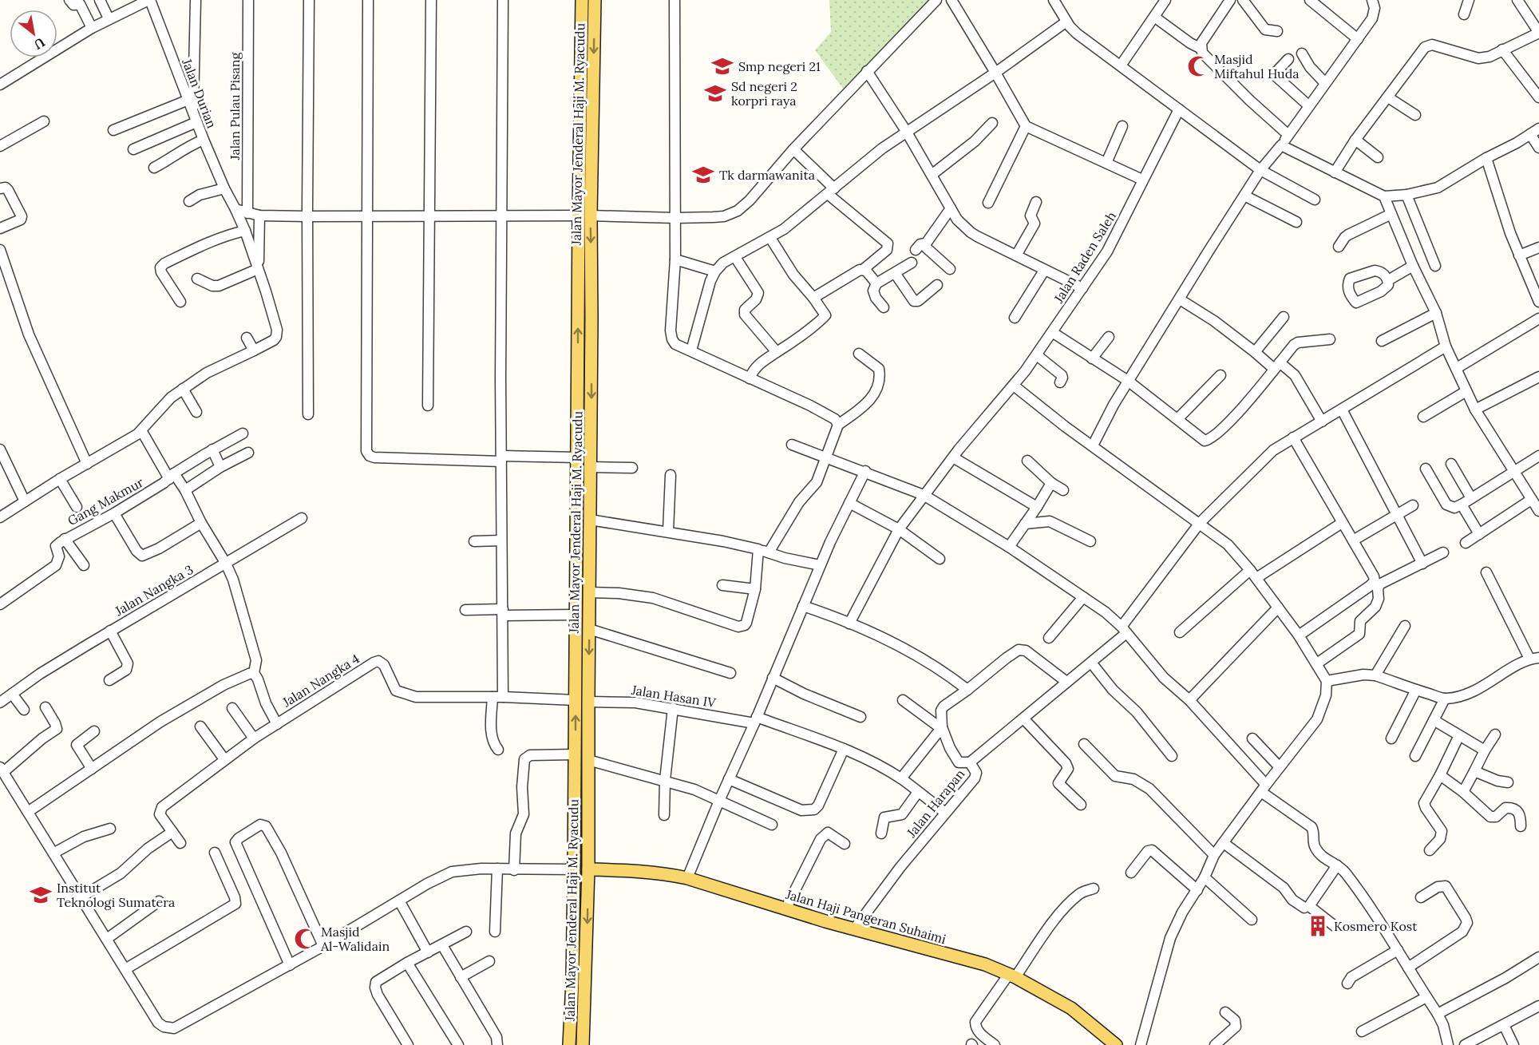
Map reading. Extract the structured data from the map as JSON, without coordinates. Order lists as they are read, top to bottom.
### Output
{
  "streets": {
    "main road": ["Jalan Mayor Jenderal Haji M. Ryacudu", "Jalan Haji Pangeran Suhaimi"],
    "street": [
      "Jalan Durian",
      "Jalan Pulau Pisang",
      "Jalan Raden Saleh",
      "Gang Makmur",
      "Jalan Nangka 3",
      "Jalan Nangka 4",
      "Jalan Hasan IV",
      "Jalan Harapan"
    ]
  },
  "crossings": [
    ["Jalan Mayor Jenderal Haji M. Ryacudu", "Jalan Nangka 4"],
    ["Jalan Mayor Jenderal Haji M. Ryacudu", "Jalan Hasan IV"],
    ["Jalan Mayor Jenderal Haji M. Ryacudu", "Jalan Haji Pangeran Suhaimi"],
    ["Jalan Hasan IV", "Jalan Harapan"],
    ["Jalan Harapan", "Jalan Haji Pangeran Suhaimi"]
  ],
  "places": {
    "school or university": [
      "Smp negeri 21",
      "Sd negeri 2 korpri raya",
      "Tk darmawanita",
      "Institut Teknologi Sumatera"
    ],
    "mosque": ["Masjid Miftahul Huda", "Masjid Al-Walidain"],
    "building": ["Kosmero Kost"]
  },
  "north": "bottom right"
}
